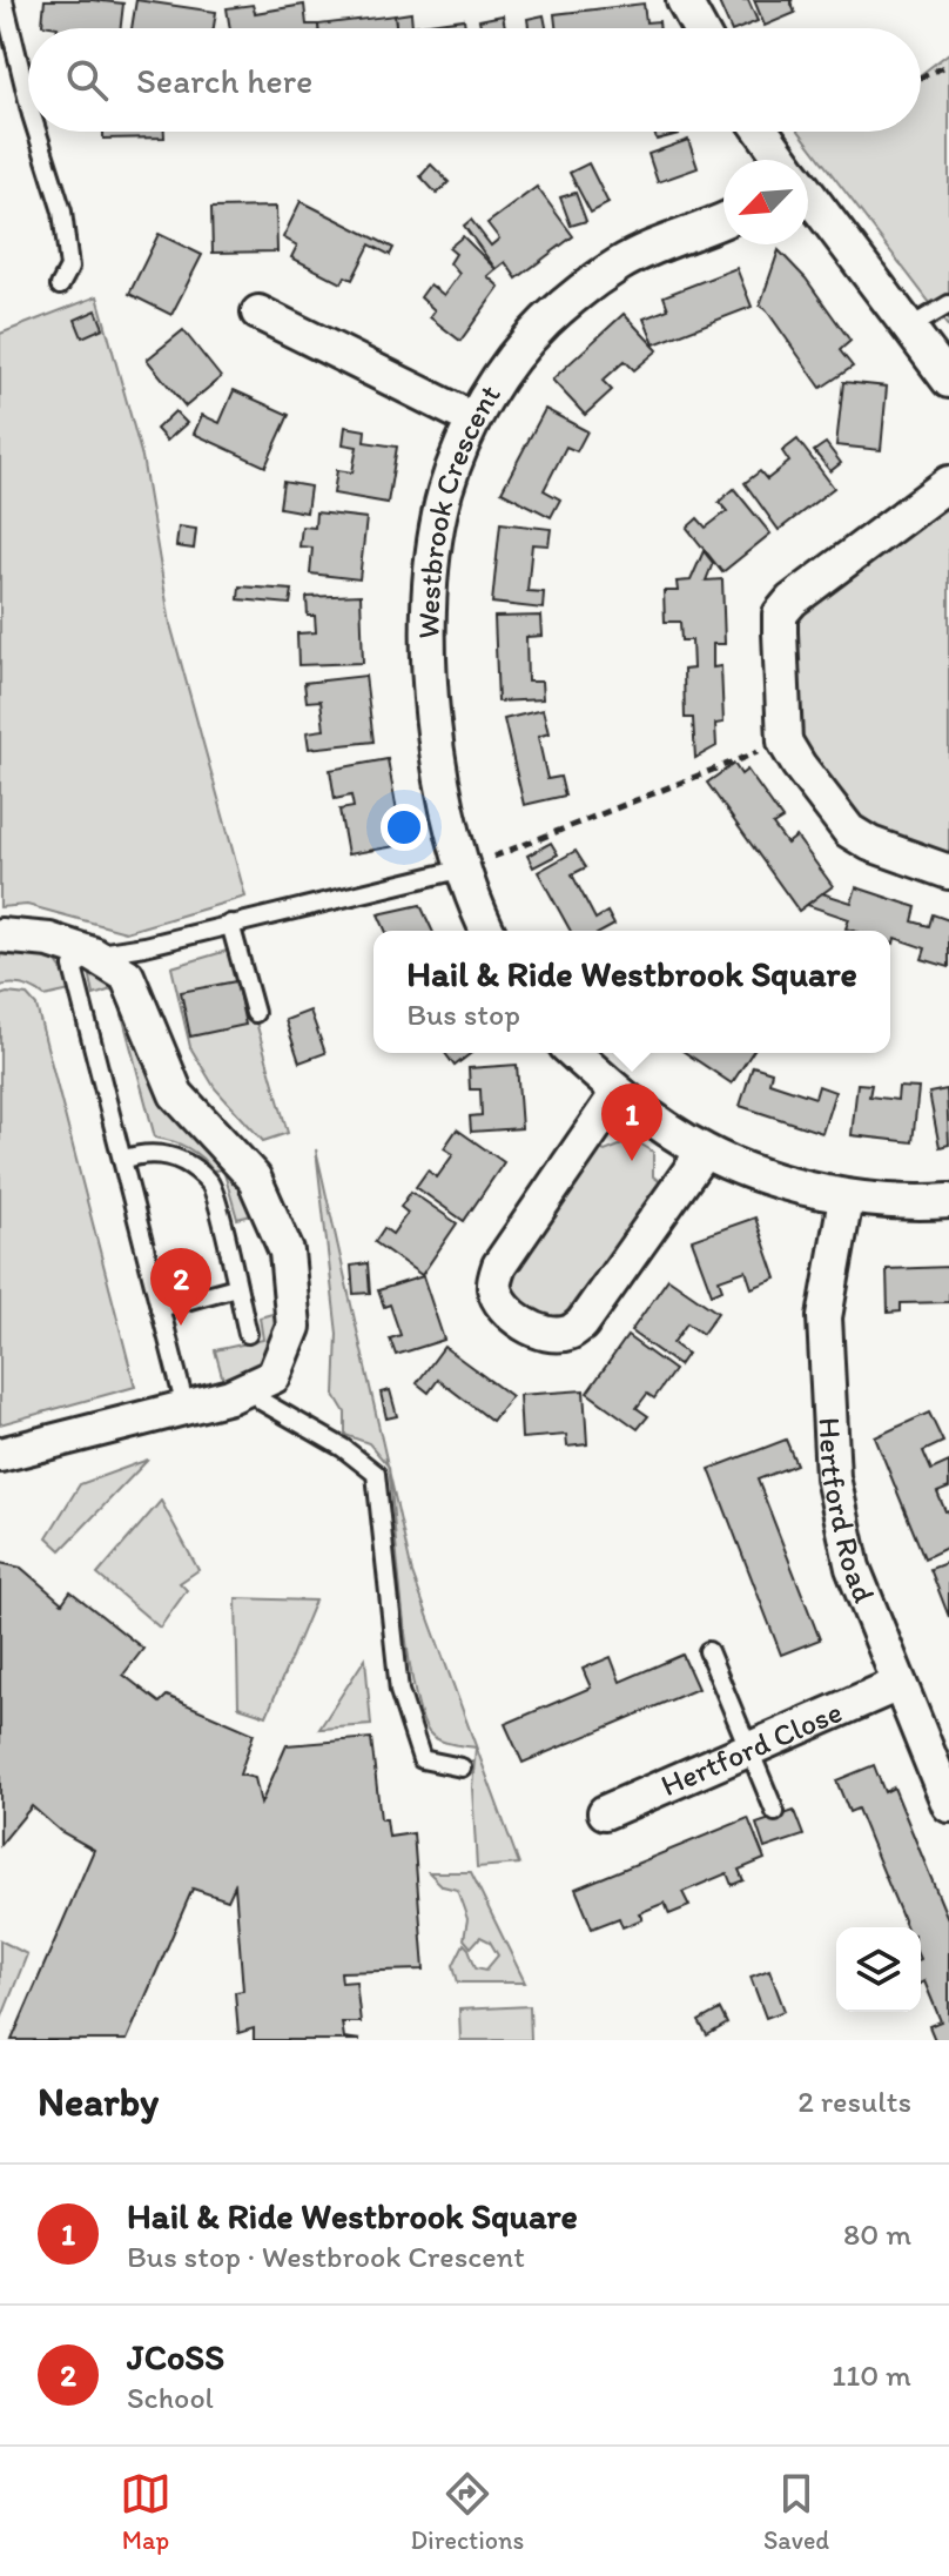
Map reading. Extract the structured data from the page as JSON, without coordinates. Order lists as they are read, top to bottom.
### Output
{
  "streets": {
    "street": ["Westbrook Crescent", "Hertford Road", "Hertford Close"]
  },
  "crossings": [
    ["Hertford Road", "Hertford Close"]
  ],
  "north": "bottom left",
  "page": {
    "search": "Search here",
    "popup": ["Hail & Ride Westbrook Square", "Bus stop"],
    "pins": ["1", "2"],
    "heading": ["Nearby", "2 results"],
    "list": [
      {
        "mark": "1",
        "name": "Hail & Ride Westbrook Square",
        "note": "Bus stop · Westbrook Crescent",
        "value": "80 m"
      },
      {
        "mark": "2",
        "name": "JCoSS",
        "note": "School",
        "value": "110 m"
      }
    ],
    "nav": ["Map", "Directions", "Saved"]
  }
}
